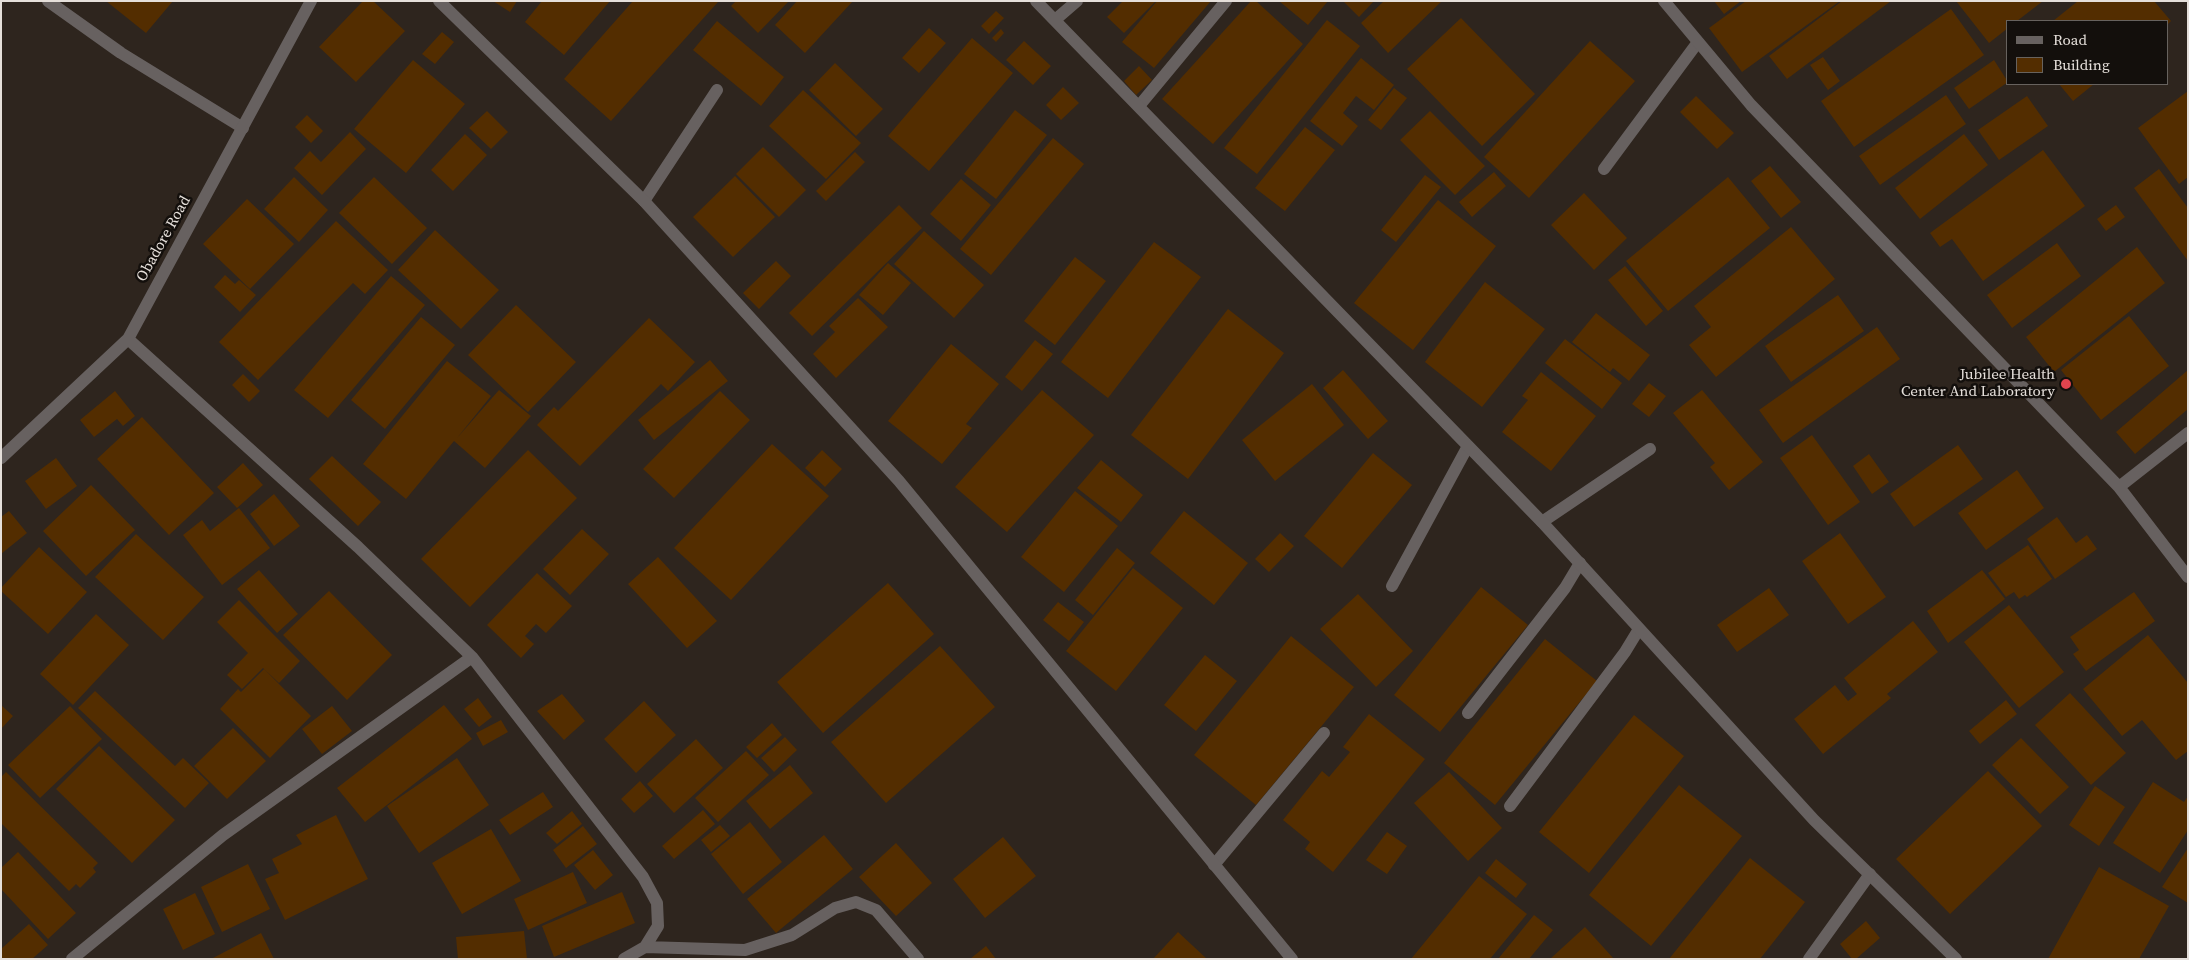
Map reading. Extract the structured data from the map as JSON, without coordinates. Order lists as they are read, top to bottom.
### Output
{
  "streets": {
    "street": ["Obadore Road"]
  },
  "places": ["Jubilee Health Center And Laboratory"],
  "legend": ["Road", "Building"]
}
